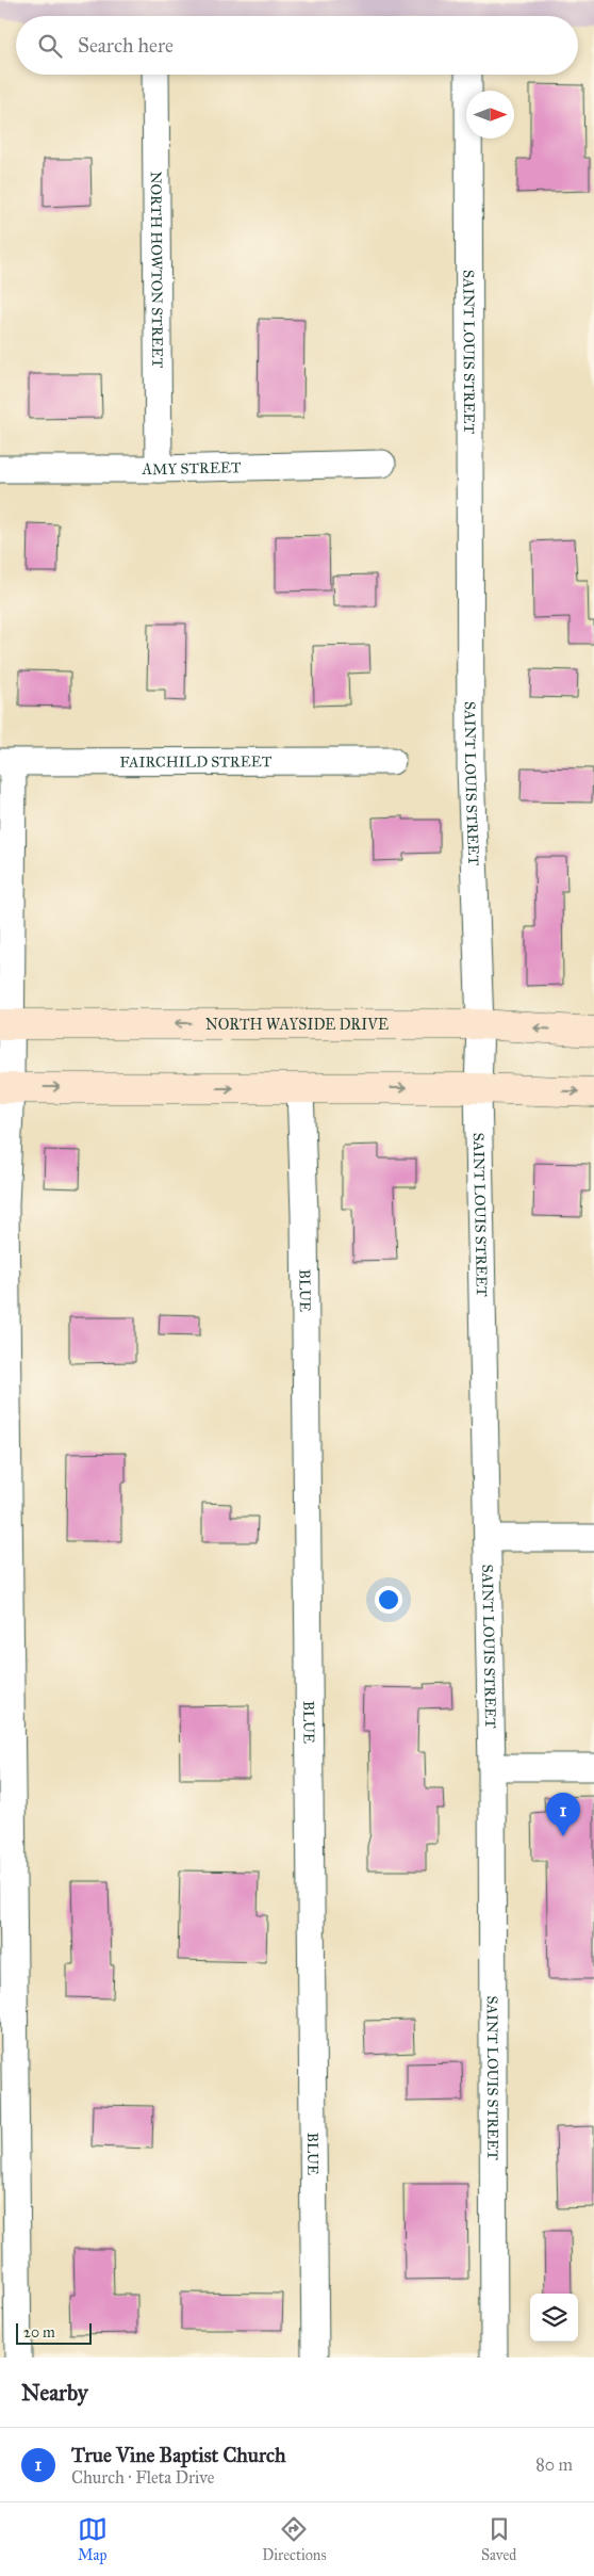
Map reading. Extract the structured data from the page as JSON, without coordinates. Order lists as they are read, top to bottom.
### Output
{
  "streets": {
    "main road": ["NORTH WAYSIDE DRIVE"],
    "street": [
      "NORTH HOWTON STREET",
      "SAINT LOUIS STREET",
      "AMY STREET",
      "FAIRCHILD STREET",
      "BLUE"
    ]
  },
  "crossings": [
    ["NORTH HOWTON STREET", "AMY STREET"],
    ["SAINT LOUIS STREET", "NORTH WAYSIDE DRIVE"]
  ],
  "scale_bar": "20 m",
  "north": "right",
  "page": {
    "search": "Search here",
    "pins": "1",
    "scale": "20 m",
    "heading": "Nearby",
    "list": [
      {
        "mark": "1",
        "name": "True Vine Baptist Church",
        "note": "Church · Fleta Drive",
        "value": "80 m"
      }
    ],
    "nav": ["Map", "Directions", "Saved"]
  }
}
